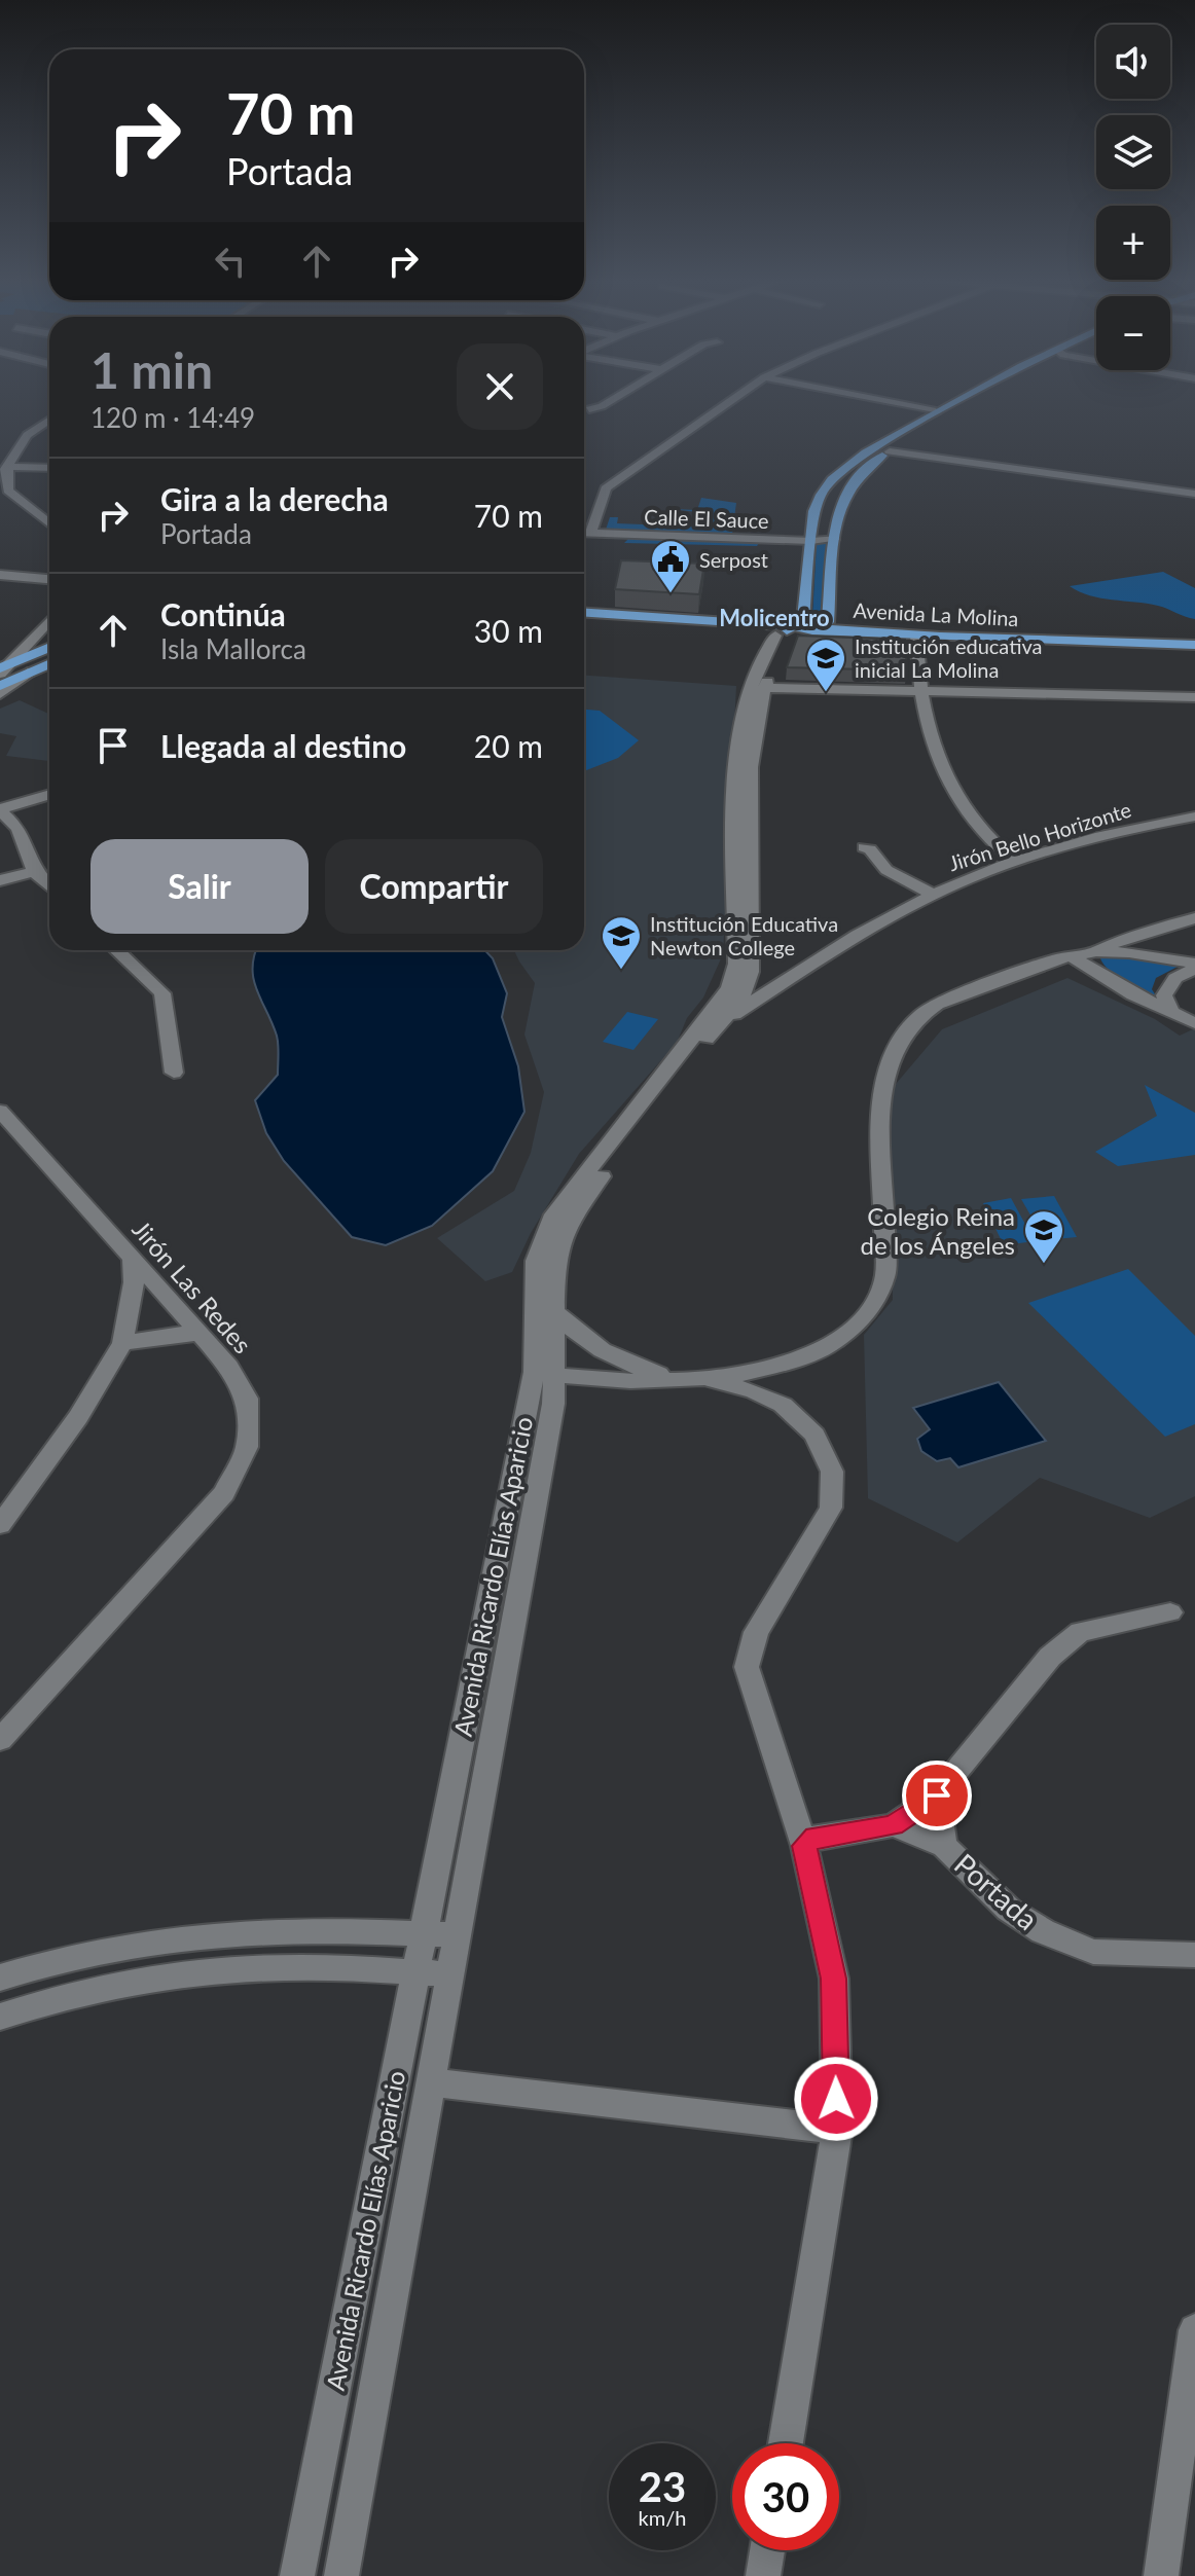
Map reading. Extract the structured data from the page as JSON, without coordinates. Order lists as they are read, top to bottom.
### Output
{
  "streets": {
    "main road": ["Avenida La Molina"],
    "street": [
      "Calle El Sauce",
      "Jirón Bello Horizonte",
      "Jirón Las Redes",
      "Avenida Ricardo Elías Aparicio",
      "Portada"
    ]
  },
  "crossings": [
    ["Avenida La Molina", "Avenida Ricardo Elías Aparicio"],
    ["Jirón Bello Horizonte", "Avenida Ricardo Elías Aparicio"]
  ],
  "districts": ["Molicentro"],
  "places": {
    "public building": ["Serpost"],
    "school or university": ["Institución educativa inicial La Molina", "Institución Educativa Newton College", "Colegio Reina de los Ángeles"]
  },
  "page": {
    "map_buttons": ["+", "−"],
    "turn": ["70 m", "Portada"],
    "heading": ["1 min", "120 m · 14:49"],
    "list": [
      {
        "name": "Gira a la derecha",
        "note": "Portada",
        "value": "70 m"
      },
      {
        "name": "Continúa",
        "note": "Isla Mallorca",
        "value": "30 m"
      },
      {
        "name": "Llegada al destino",
        "value": "20 m"
      }
    ],
    "buttons": ["Salir", "Compartir"],
    "speed": "23 km/h",
    "limit": "30"
  }
}
